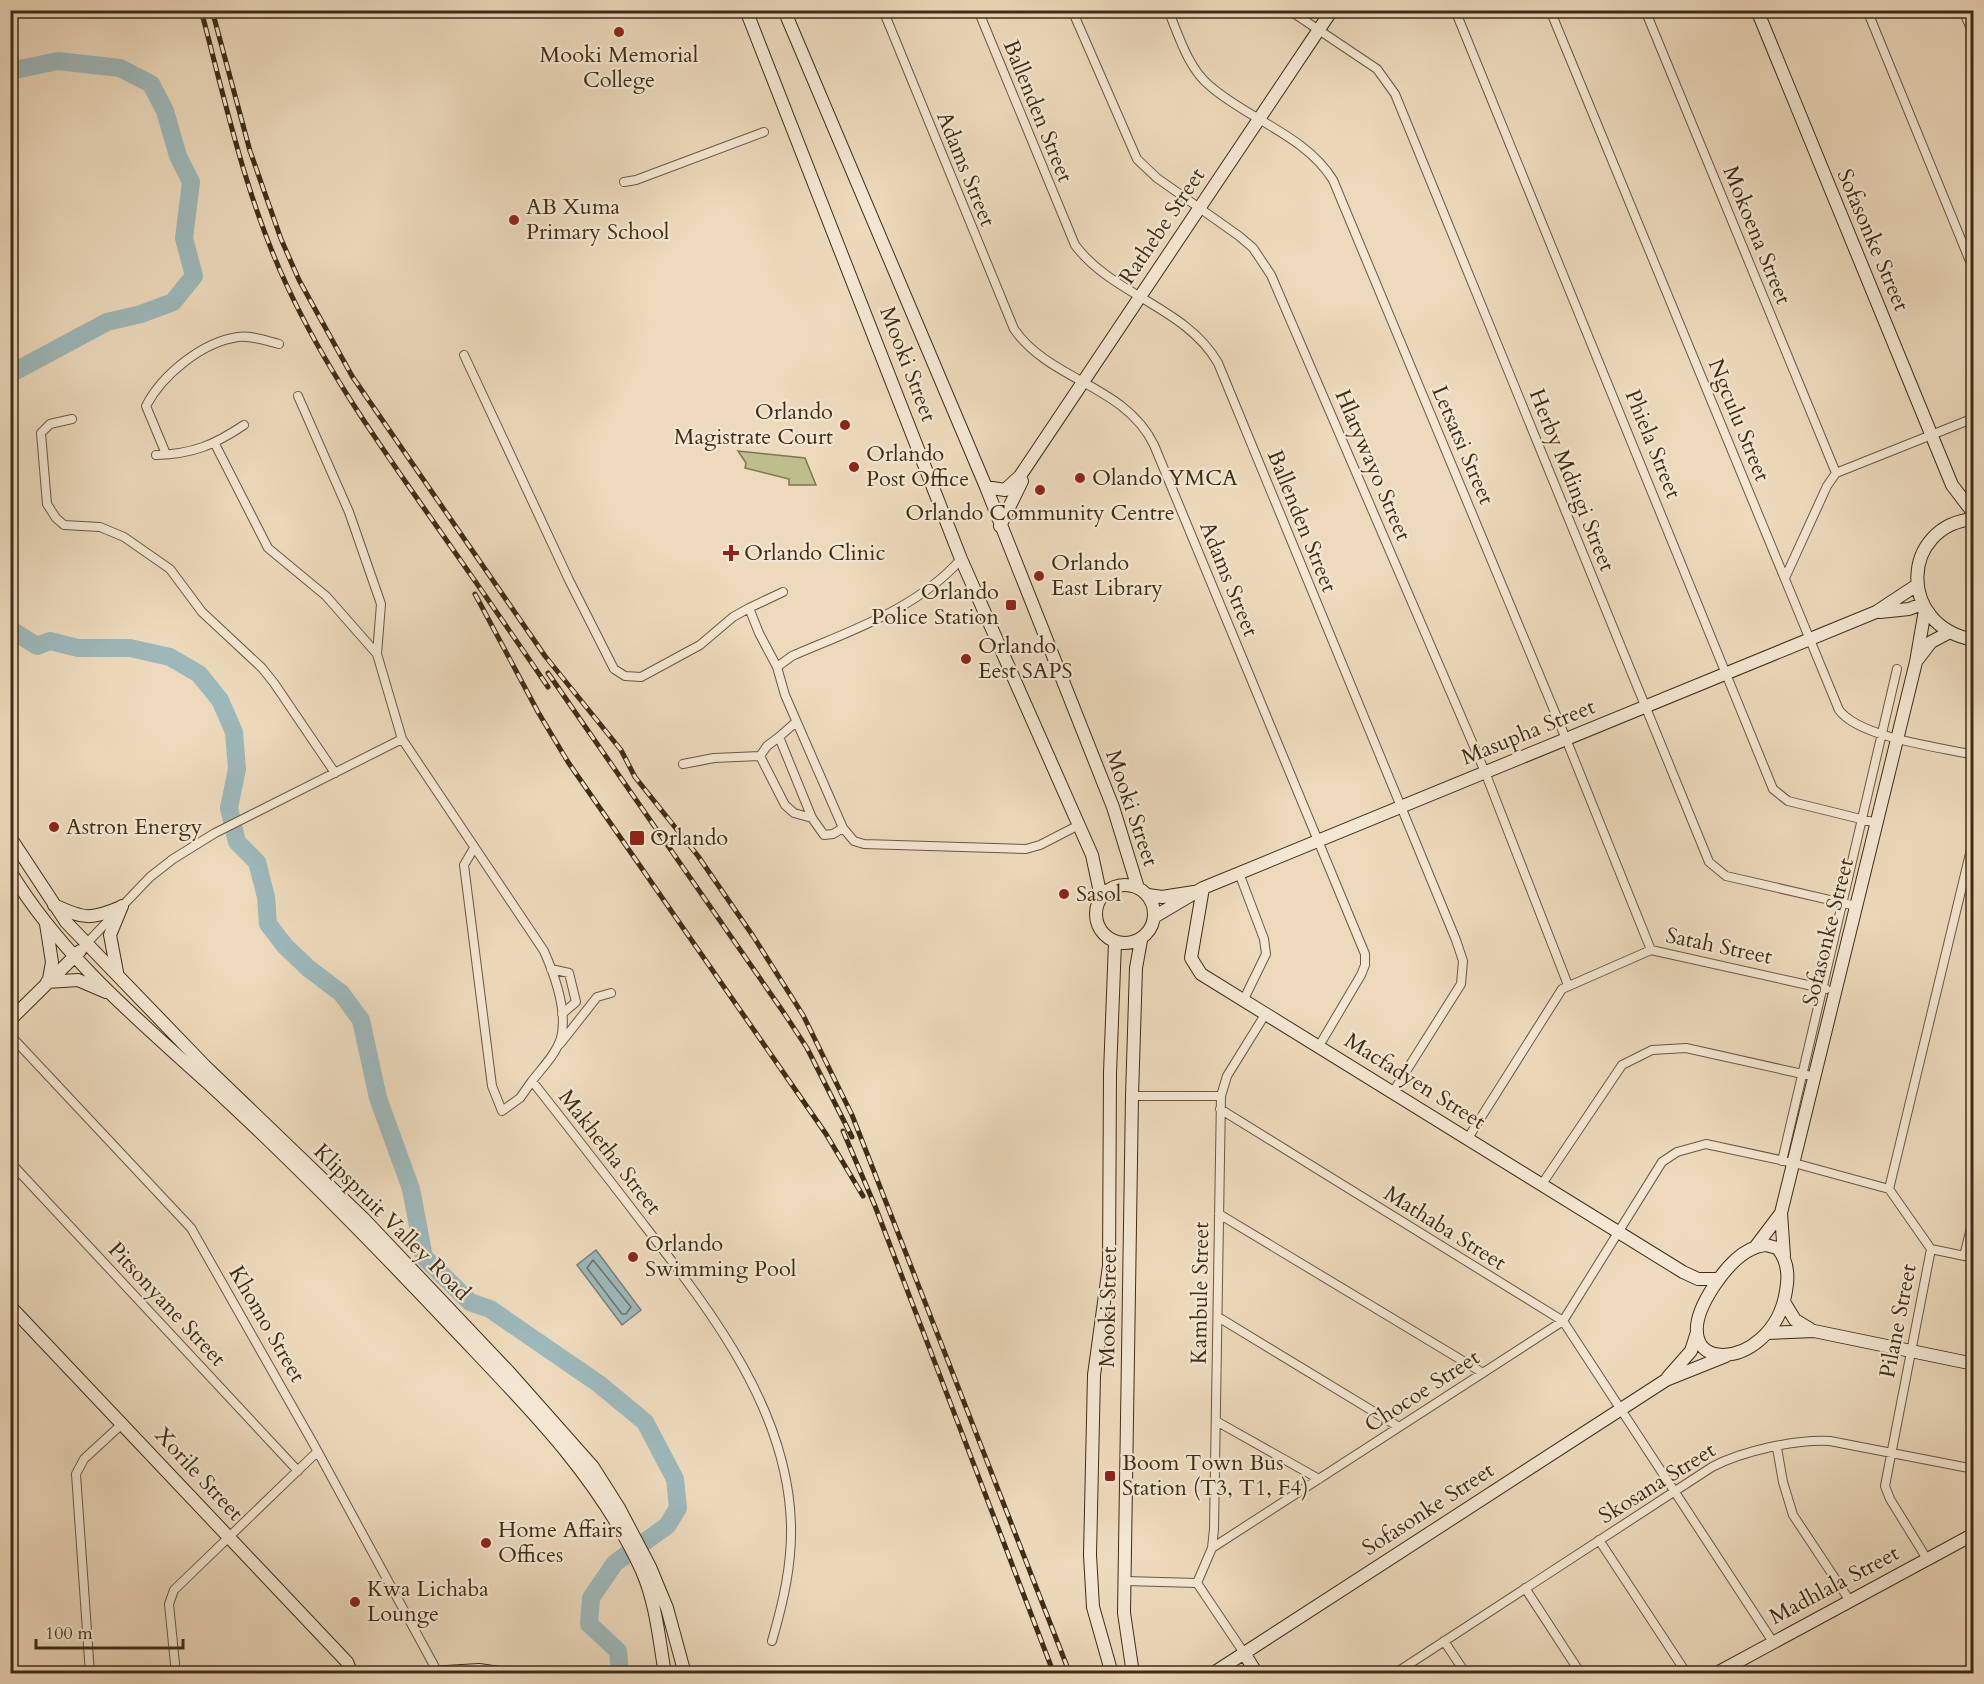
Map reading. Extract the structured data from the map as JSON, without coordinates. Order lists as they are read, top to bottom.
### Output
{
  "streets": {
    "main road": [
      "Rathebe Street",
      "Sofasonke Street",
      "Mooki Street",
      "Masupha Street",
      "Macfadyen Street",
      "Klipspruit Valley Road",
      "Xorile Street",
      "Madhlala Street"
    ],
    "street": [
      "Ballenden Street",
      "Adams Street",
      "Mokoena Street",
      "Ngculu Street",
      "Phiela Street",
      "Letsatsi Street",
      "Hlatywayo Street",
      "Herby Mdingi Street",
      "Satah Street",
      "Makhetha Street",
      "Mathaba Street",
      "Kambule Street",
      "Pitsonyane Street",
      "Pilane Street",
      "Khomo Street",
      "Chocoe Street",
      "Skosana Street"
    ]
  },
  "crossings": [
    ["Ballenden Street", "Rathebe Street"],
    ["Ballenden Street", "Masupha Street"],
    ["Ballenden Street", "Macfadyen Street"],
    ["Adams Street", "Rathebe Street"],
    ["Adams Street", "Masupha Street"],
    ["Adams Street", "Macfadyen Street"],
    ["Rathebe Street", "Mooki Street"],
    ["Rathebe Street", "Letsatsi Street"],
    ["Rathebe Street", "Hlatywayo Street"],
    ["Rathebe Street", "Herby Mdingi Street"],
    ["Sofasonke Street", "Ngculu Street"],
    ["Sofasonke Street", "Phiela Street"],
    ["Sofasonke Street", "Herby Mdingi Street"],
    ["Sofasonke Street", "Masupha Street"],
    ["Sofasonke Street", "Satah Street"],
    ["Sofasonke Street", "Macfadyen Street"],
    ["Sofasonke Street", "Mathaba Street"],
    ["Sofasonke Street", "Chocoe Street"],
    ["Mooki Street", "Masupha Street"],
    ["Ngculu Street", "Masupha Street"],
    ["Phiela Street", "Masupha Street"],
    ["Letsatsi Street", "Masupha Street"],
    ["Letsatsi Street", "Satah Street"],
    ["Hlatywayo Street", "Masupha Street"],
    ["Hlatywayo Street", "Satah Street"],
    ["Herby Mdingi Street", "Masupha Street"],
    ["Masupha Street", "Macfadyen Street"],
    ["Satah Street", "Macfadyen Street"],
    ["Macfadyen Street", "Kambule Street"],
    ["Macfadyen Street", "Chocoe Street"],
    ["Mathaba Street", "Kambule Street"],
    ["Mathaba Street", "Chocoe Street"],
    ["Mathaba Street", "Skosana Street"],
    ["Mathaba Street", "Madhlala Street"],
    ["Kambule Street", "Chocoe Street"],
    ["Pilane Street", "Skosana Street"],
    ["Pilane Street", "Madhlala Street"]
  ],
  "places": {
    "other": [
      "Mooki Memorial College",
      "AB Xuma Primary School",
      "Orlando Magistrate Court",
      "Orlando Post Office",
      "Olando YMCA",
      "Orlando Community Centre",
      "Orlando East Library",
      "Orlando Eest SAPS",
      "Astron Energy",
      "Sasol",
      "Orlando Swimming Pool",
      "Home Affairs Offices",
      "Kwa Lichaba Lounge"
    ],
    "health": ["Orlando Clinic"],
    "transit": ["Orlando Police Station", "Orlando", "Boom Town Bus Station (T3, T1, F4)"]
  },
  "scale_bar": "100 m"
}
